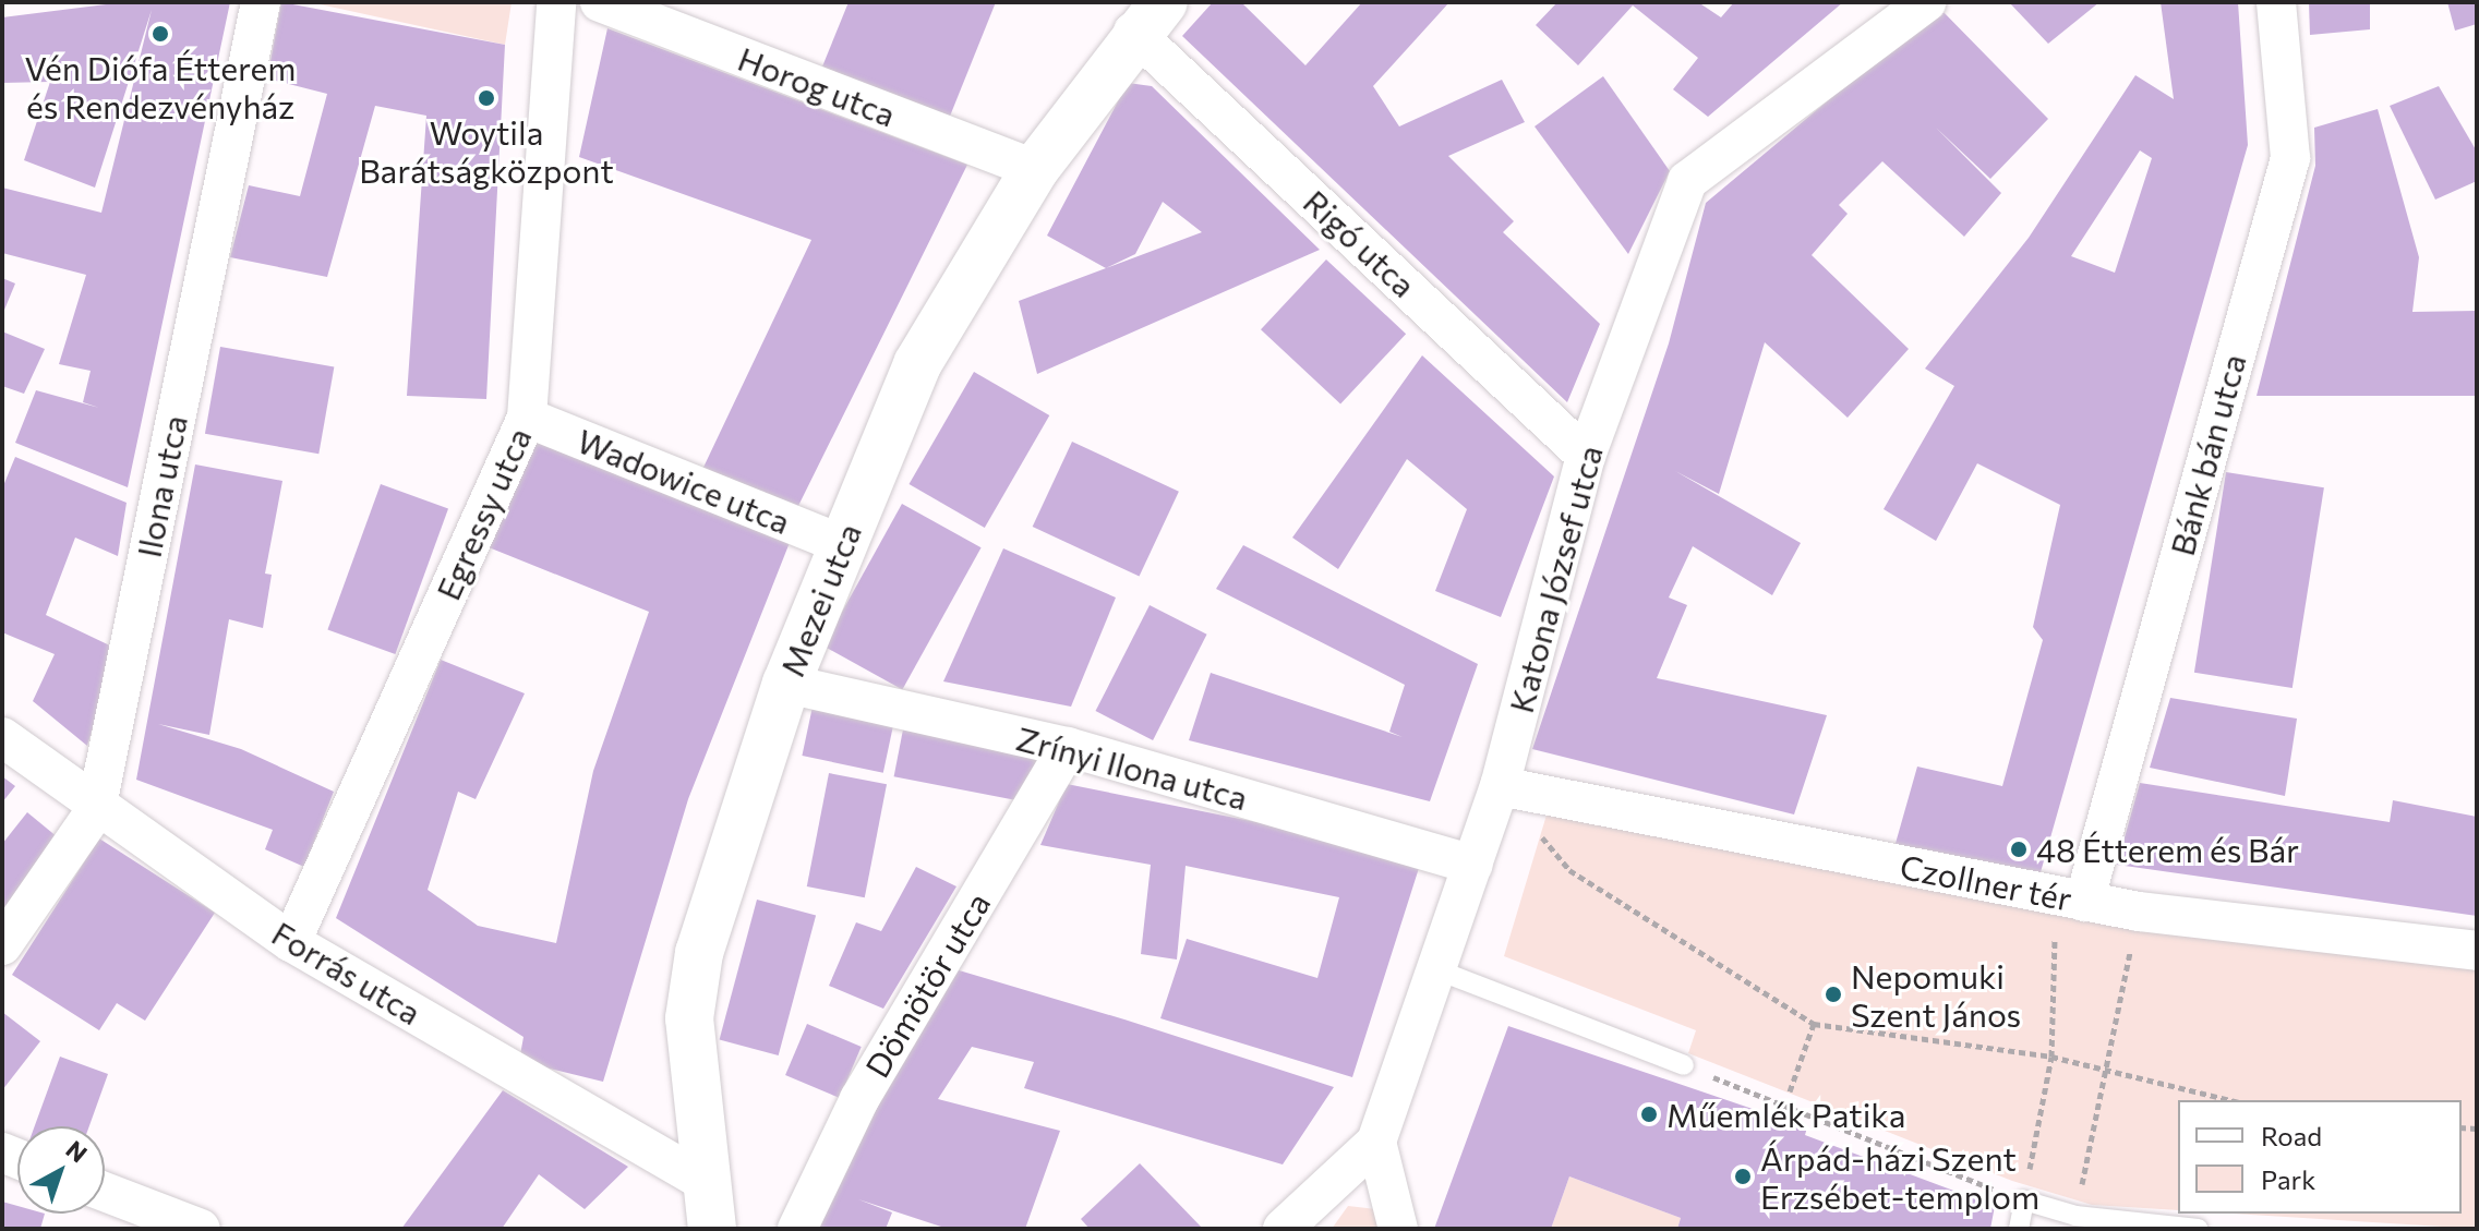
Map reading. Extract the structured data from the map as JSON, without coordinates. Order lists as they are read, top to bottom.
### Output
{
  "streets": {
    "street": [
      "Horog utca",
      "Rigó utca",
      "Bánk bán utca",
      "Wadowice utca",
      "Ilona utca",
      "Egressy utca",
      "Katona József utca",
      "Mezei utca",
      "Zrínyi Ilona utca",
      "Czollner tér",
      "Forrás utca",
      "Dömötör utca"
    ]
  },
  "crossings": [
    ["Horog utca", "Mezei utca"],
    ["Rigó utca", "Katona József utca"],
    ["Rigó utca", "Mezei utca"],
    ["Bánk bán utca", "Czollner tér"],
    ["Wadowice utca", "Egressy utca"],
    ["Wadowice utca", "Mezei utca"],
    ["Ilona utca", "Forrás utca"],
    ["Egressy utca", "Forrás utca"],
    ["Katona József utca", "Zrínyi Ilona utca"],
    ["Katona József utca", "Czollner tér"],
    ["Mezei utca", "Zrínyi Ilona utca"],
    ["Mezei utca", "Forrás utca"],
    ["Zrínyi Ilona utca", "Dömötör utca"]
  ],
  "places": [
    "Vén Diófa Étterem és Rendezvényház",
    "Woytila Barátságközpont",
    "48 Étterem és Bár",
    "Nepomuki Szent János",
    "Műemlék Patika",
    "Árpád-házi Szent Erzsébet-templom"
  ],
  "legend": ["Road", "Park"],
  "north": "top right"
}
